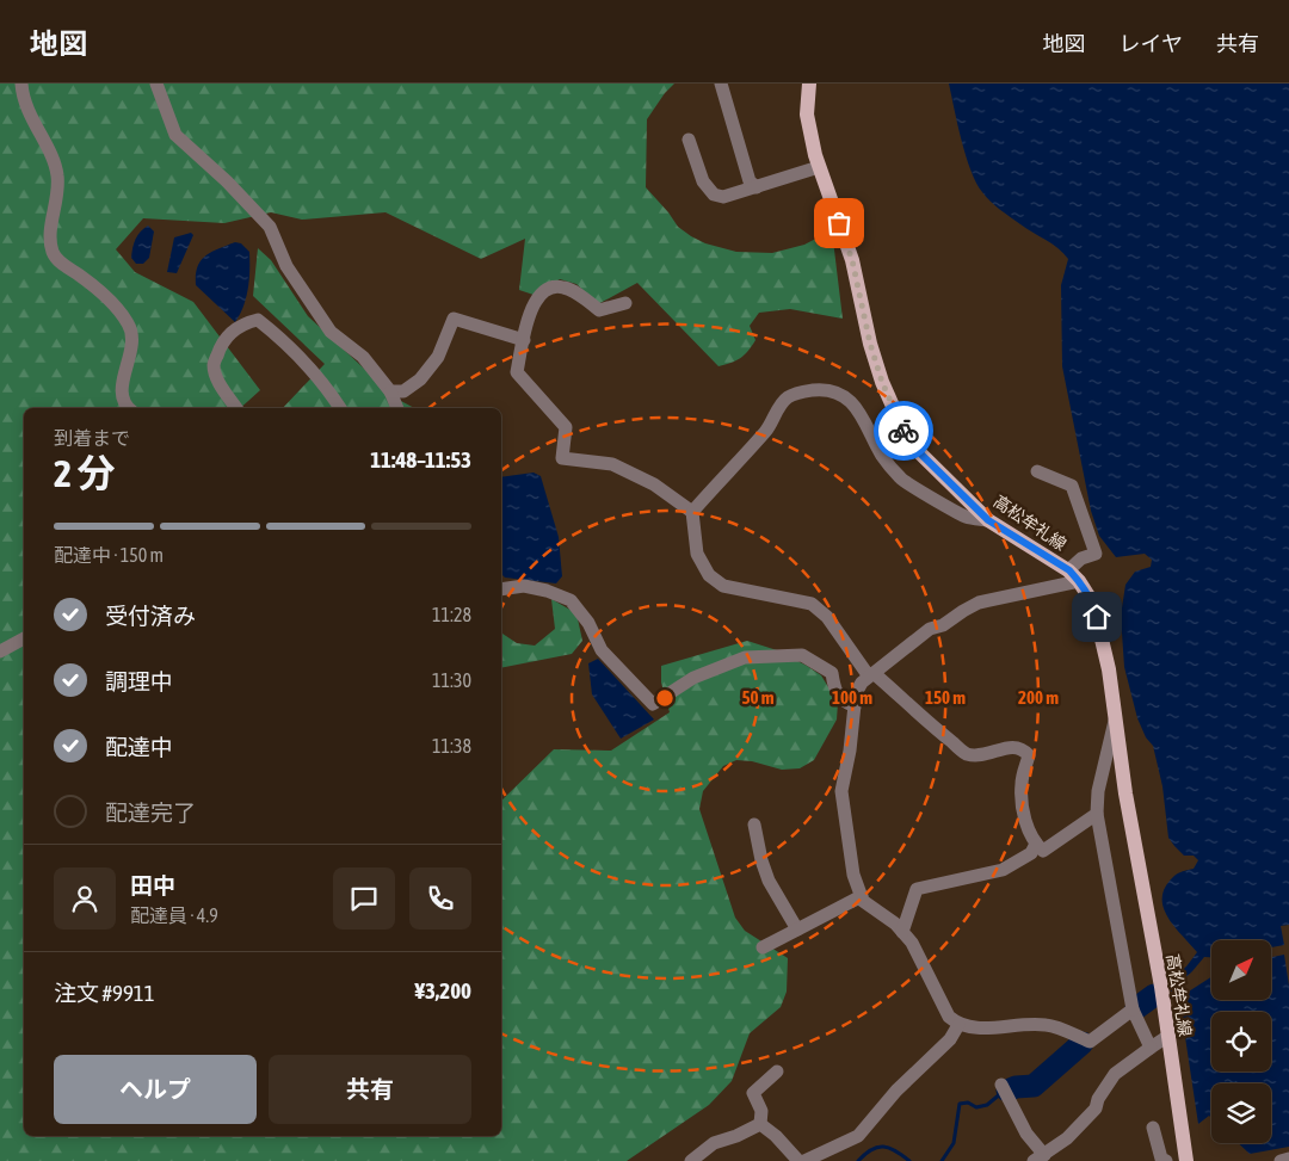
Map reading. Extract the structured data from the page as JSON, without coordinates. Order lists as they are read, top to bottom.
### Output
{
  "streets": {
    "main road": ["高松牟礼線"]
  },
  "north": "top right",
  "page": {
    "header": "地図",
    "nav": ["地図", "レイヤ", "共有"],
    "heading": ["2 分", "到着まで", "11:48–11:53"],
    "panel": [
      "田中",
      "配達員 · 4.9",
      "注文 #9911",
      "¥3,200"
    ],
    "bar": "配達中 · 150 m",
    "list": [
      ["受付済み", "11:28"],
      ["調理中", "11:30"],
      ["配達中", "11:38"],
      "配達完了"
    ],
    "buttons": ["ヘルプ", "共有"]
  },
  "rings": [
    "50 m",
    "100 m",
    "150 m",
    "200 m"
  ]
}
